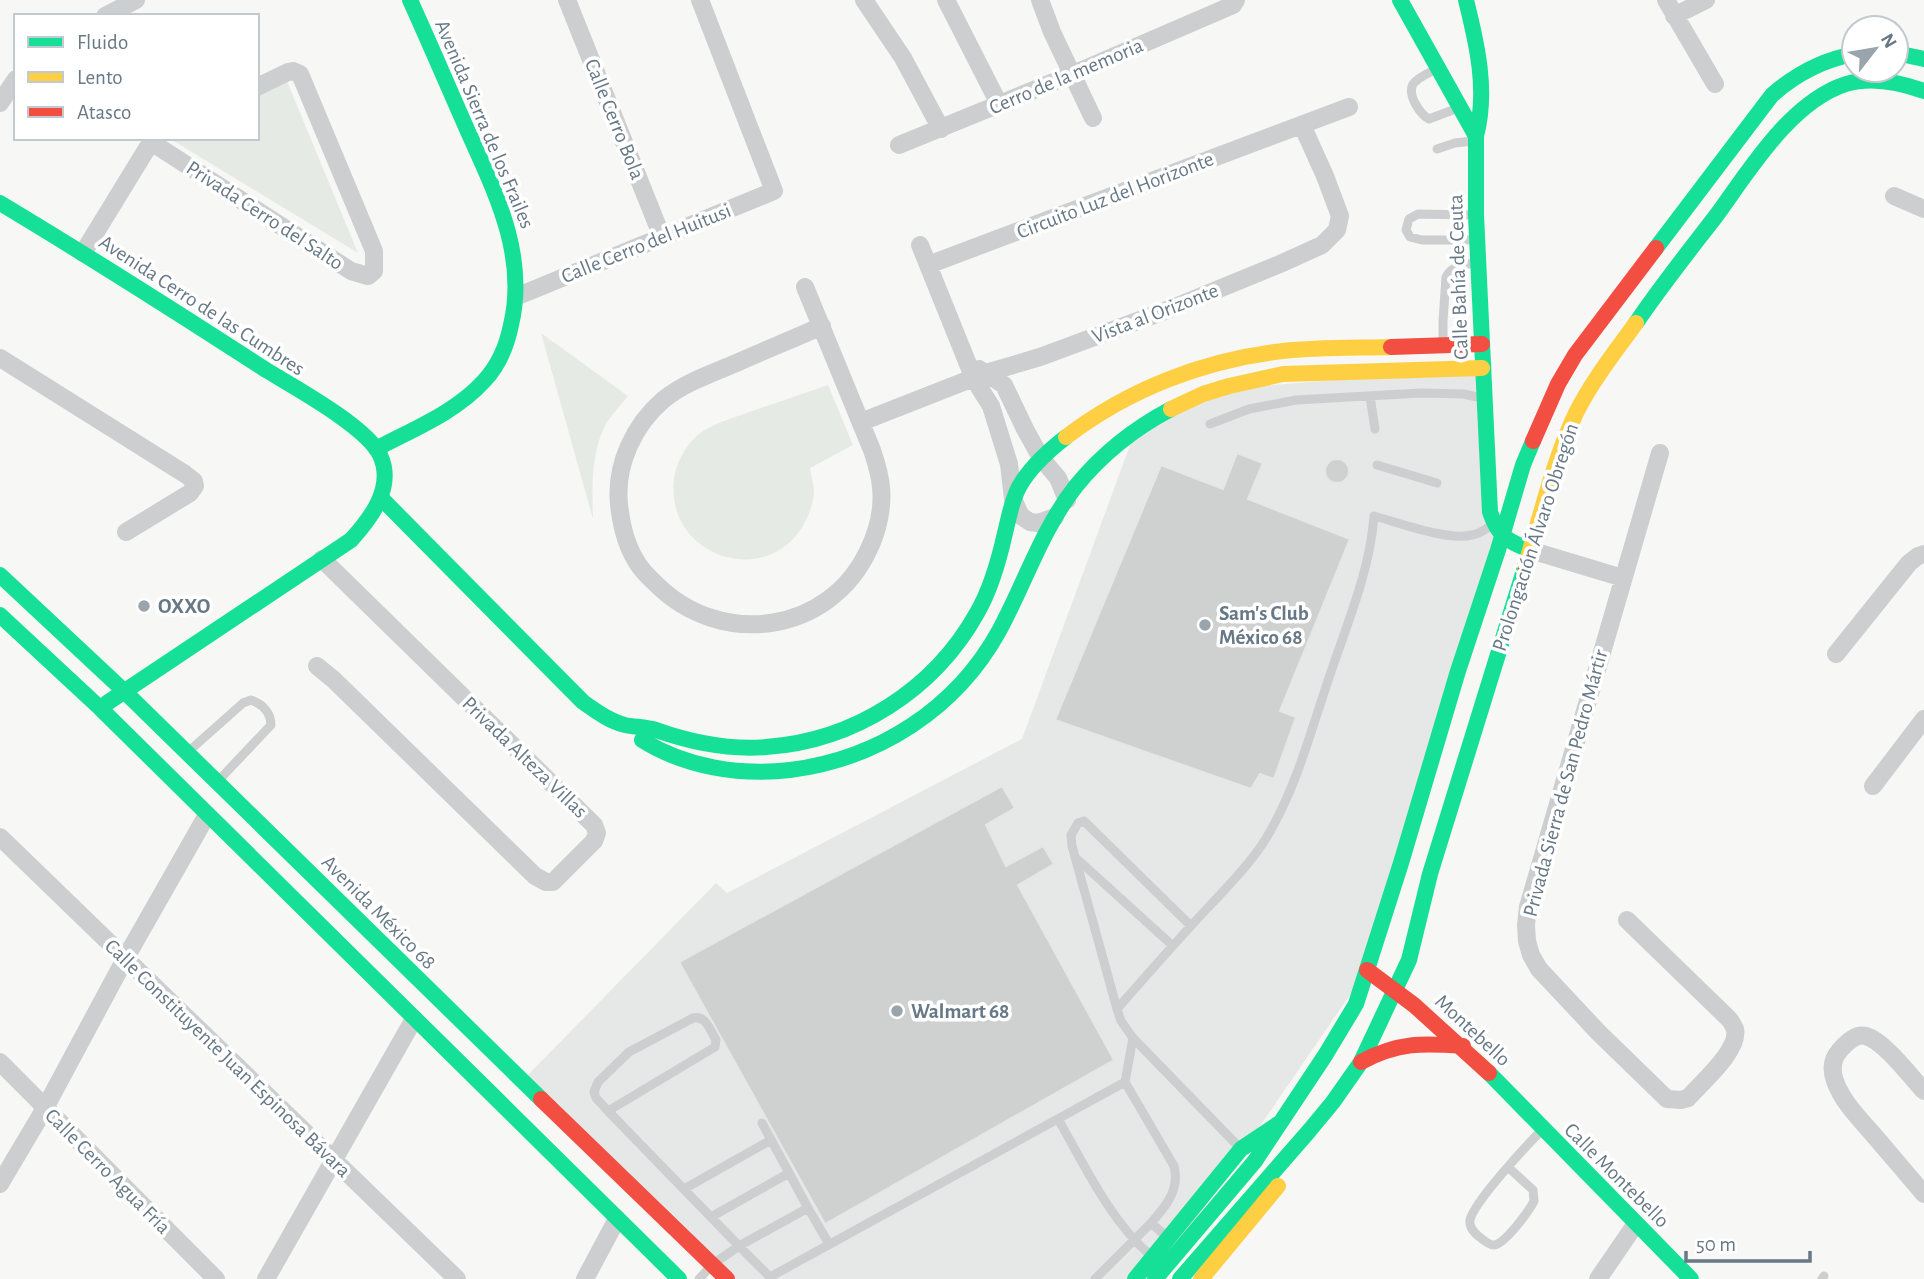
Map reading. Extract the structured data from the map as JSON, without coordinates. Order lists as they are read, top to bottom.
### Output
{
  "streets": {
    "main road": [
      "Avenida Sierra de los Frailes",
      "Calle Bahía de Ceuta",
      "Avenida Cerro de las Cumbres",
      "Prolongación Álvaro Obregón",
      "Avenida México 68",
      "Montebello",
      "Calle Montebello"
    ],
    "street": [
      "Cerro de la memoria",
      "Calle Cerro Bola",
      "Circuito Luz del Horizonte",
      "Privada Cerro del Salto",
      "Calle Cerro del Huitusi",
      "Vista al Orizonte",
      "Privada Alteza Villas",
      "Privada Sierra de San Pedro Mártir",
      "Calle Constituyente Juan Espinosa Bávara",
      "Calle Cerro Agua Fría"
    ]
  },
  "crossings": [
    ["Calle Cerro Bola", "Calle Cerro del Huitusi"],
    ["Avenida Sierra de los Frailes", "Calle Cerro del Huitusi"],
    ["Avenida Sierra de los Frailes", "Avenida Cerro de las Cumbres"],
    ["Circuito Luz del Horizonte", "Vista al Orizonte"],
    ["Privada Cerro del Salto", "Avenida Cerro de las Cumbres"],
    ["Calle Bahía de Ceuta", "Prolongación Álvaro Obregón"],
    ["Prolongación Álvaro Obregón", "Montebello"],
    ["Montebello", "Calle Montebello"]
  ],
  "places": ["OXXO", "Sam's Club México 68", "Walmart 68"],
  "legend": ["Fluido", "Lento", "Atasco"],
  "scale_bar": "50 m",
  "north": "top right"
}
